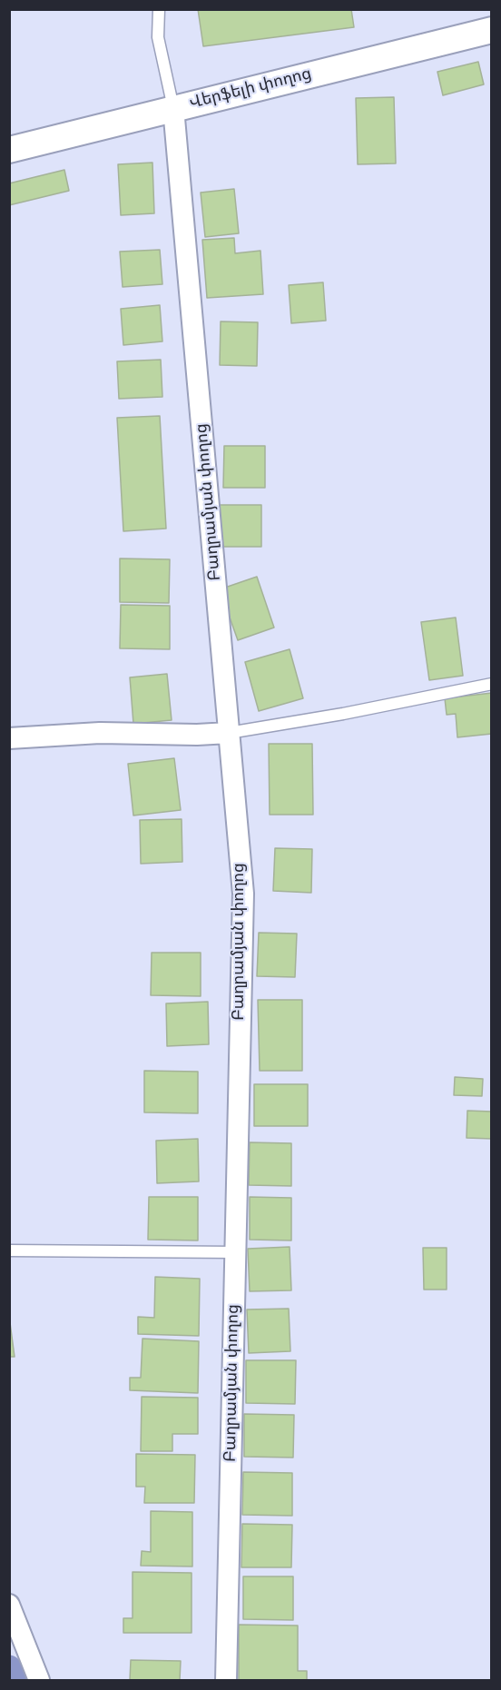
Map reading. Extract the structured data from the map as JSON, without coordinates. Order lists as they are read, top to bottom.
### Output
{
  "streets": {
    "street": ["Վերֆելի փողոց", "Բաղրամյան փողոց"]
  },
  "crossings": [
    ["Վերֆելի փողոց", "Բաղրամյան փողոց"]
  ]
}
